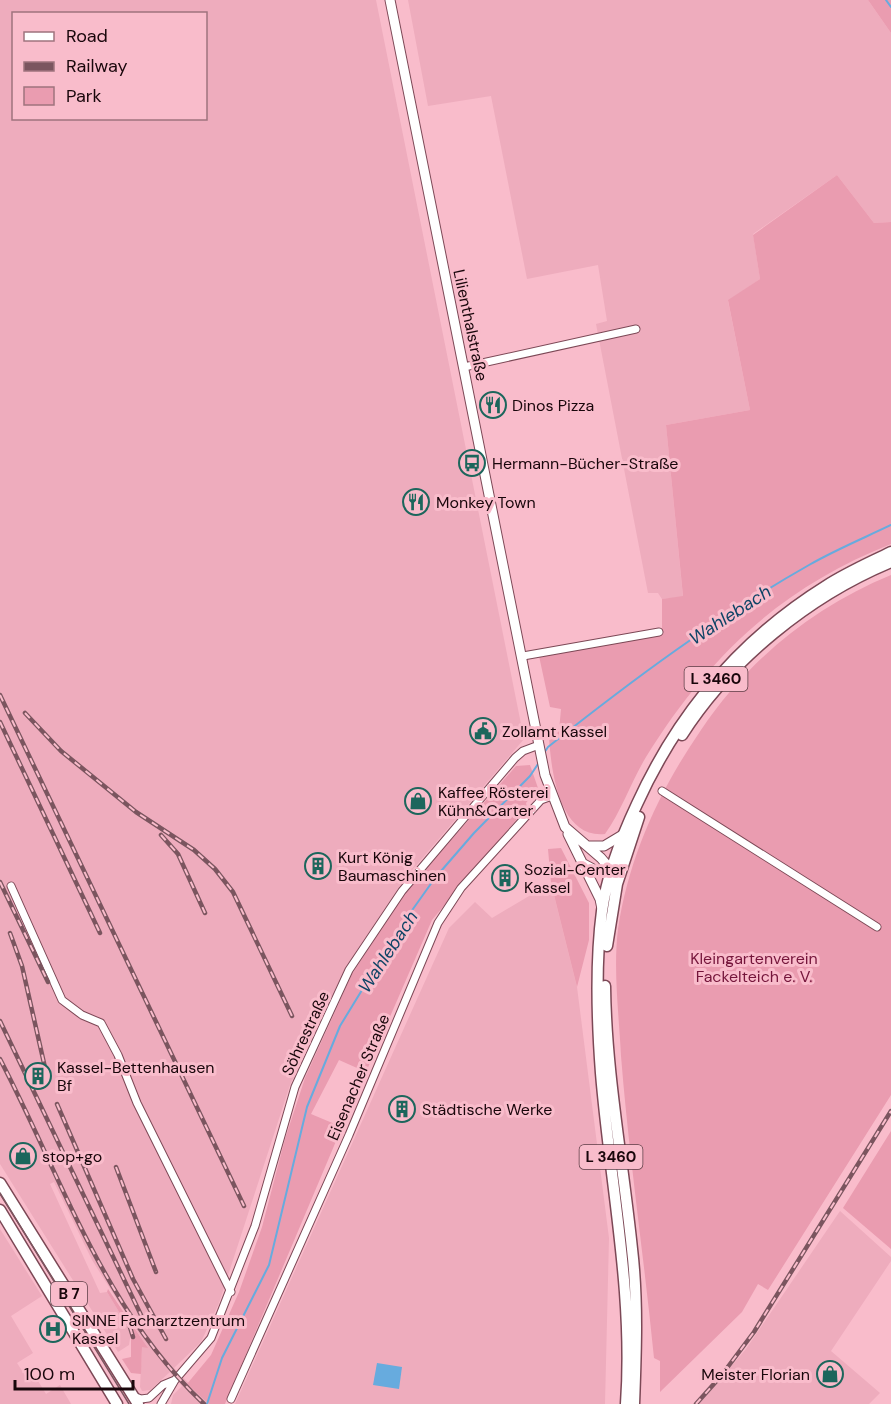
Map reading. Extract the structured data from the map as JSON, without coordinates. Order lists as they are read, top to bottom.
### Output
{
  "streets": {
    "main road": ["Lilienthalstraße", "L 3460", "B 7"],
    "street": ["Söhrestraße", "Eisenacher Straße"]
  },
  "crossings": [
    ["Lilienthalstraße", "L 3460"],
    ["Lilienthalstraße", "Söhrestraße"],
    ["Lilienthalstraße", "Eisenacher Straße"],
    ["Söhrestraße", "B 7"]
  ],
  "water": ["Wahlebach"],
  "parks": ["Kleingartenverein Fackelteich e. V."],
  "places": {
    "restaurant": ["Dinos Pizza", "Monkey Town"],
    "bus stop": ["Hermann-Bücher-Straße"],
    "public building": ["Zollamt Kassel"],
    "shop": ["Kaffee Rösterei Kühn&Carter", "stop+go", "Meister Florian"],
    "building": [
      "Kurt König Baumaschinen",
      "Sozial-Center Kassel",
      "Kassel-Bettenhausen Bf",
      "Städtische Werke"
    ],
    "hospital": ["SINNE Facharztzentrum Kassel"]
  },
  "legend": ["Road", "Railway", "Park"],
  "scale_bar": "100 m"
}
